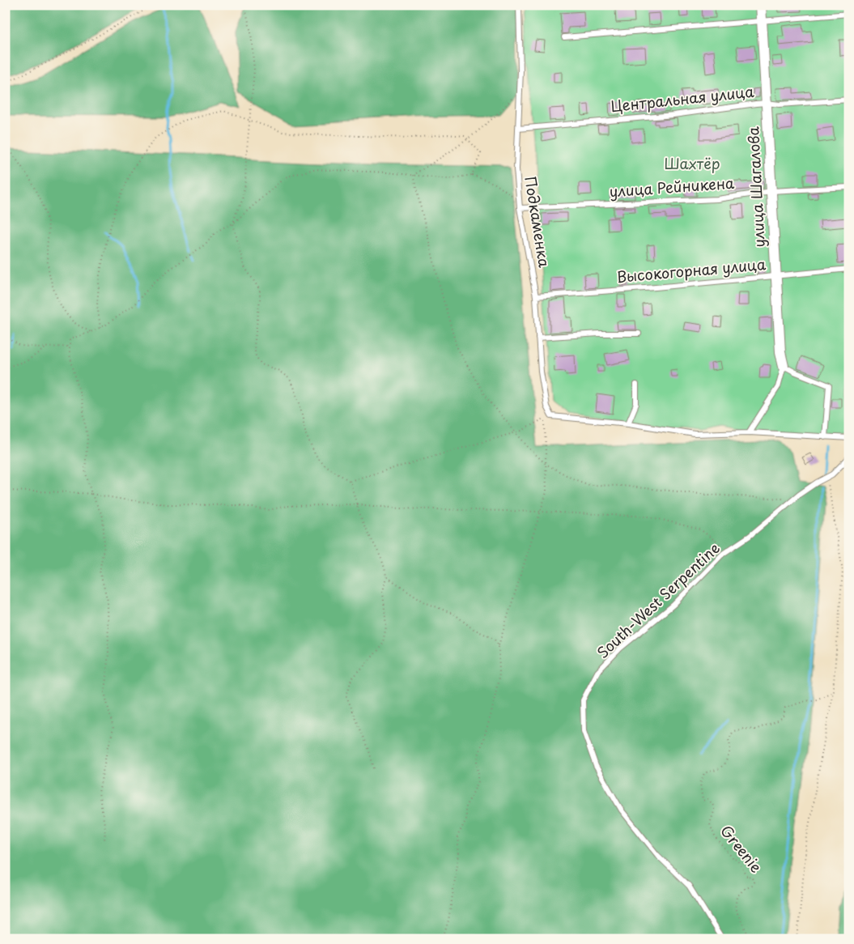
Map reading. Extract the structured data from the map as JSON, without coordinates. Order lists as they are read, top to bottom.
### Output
{
  "streets": {
    "street": ["улица Шагалова"],
    "lane": [
      "Центральная улица",
      "улица Рейникена",
      "Подкаменка",
      "Высокогорная улица"
    ],
    "path": ["Greenie"]
  },
  "crossings": [
    ["Центральная улица", "улица Шагалова"],
    ["Центральная улица", "Подкаменка"],
    ["улица Шагалова", "улица Рейникена"],
    ["улица Шагалова", "Высокогорная улица"],
    ["улица Рейникена", "Подкаменка"],
    ["Подкаменка", "Высокогорная улица"]
  ],
  "parks": ["Шахтёр"]
}
